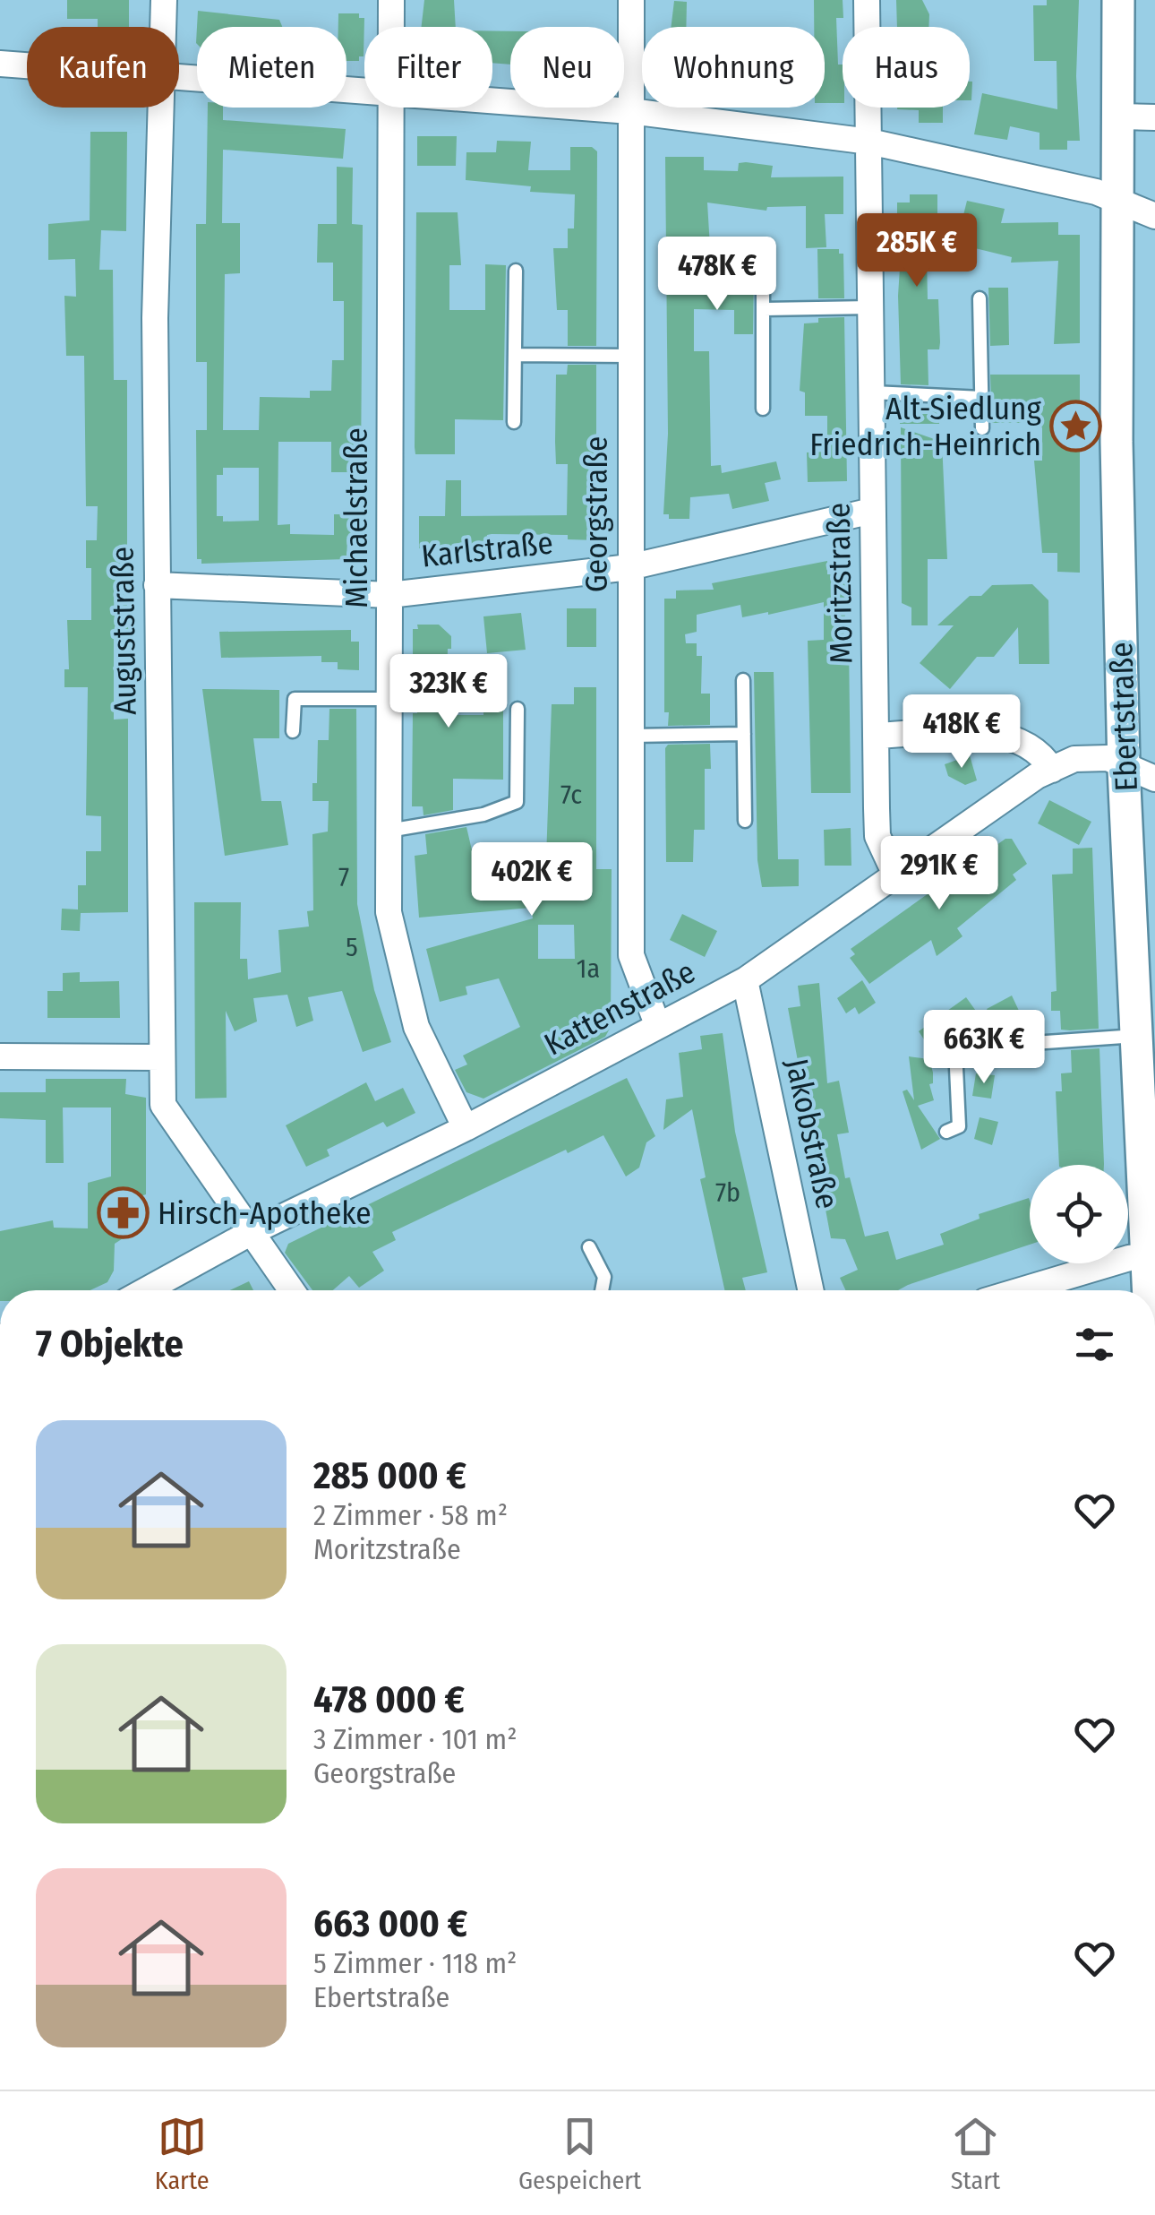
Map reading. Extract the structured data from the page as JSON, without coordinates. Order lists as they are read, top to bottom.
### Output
{
  "streets": {
    "street": [
      "Georgstraße",
      "Michaelstraße",
      "Karlstraße",
      "Moritzstraße",
      "Auguststraße",
      "Ebertstraße",
      "Kattenstraße",
      "Jakobstraße"
    ]
  },
  "crossings": [
    ["Georgstraße", "Karlstraße"],
    ["Georgstraße", "Kattenstraße"],
    ["Michaelstraße", "Karlstraße"],
    ["Michaelstraße", "Kattenstraße"],
    ["Karlstraße", "Moritzstraße"],
    ["Karlstraße", "Auguststraße"],
    ["Moritzstraße", "Kattenstraße"],
    ["Auguststraße", "Kattenstraße"],
    ["Ebertstraße", "Kattenstraße"],
    ["Kattenstraße", "Jakobstraße"]
  ],
  "places": {
    "place": ["Alt-Siedlung Friedrich-Heinrich"],
    "pharmacy": ["Hirsch-Apotheke"]
  },
  "house_numbers": [
    "7c",
    "7",
    "5",
    "1a",
    "7b"
  ],
  "page": {
    "chip": [
      "Kaufen",
      "Mieten",
      "Filter",
      "Neu",
      "Wohnung",
      "Haus"
    ],
    "price": [
      "285K €",
      "478K €",
      "323K €",
      "418K €",
      "291K €",
      "402K €",
      "663K €"
    ],
    "heading": "7 Objekte",
    "list": [
      {
        "name": "285 000 €",
        "note": "2 Zimmer · 58 m² · Moritzstraße"
      },
      {
        "name": "478 000 €",
        "note": "3 Zimmer · 101 m² · Georgstraße"
      },
      {
        "name": "663 000 €",
        "note": "5 Zimmer · 118 m² · Ebertstraße"
      }
    ],
    "tabs": ["Karte", "Gespeichert", "Start"]
  }
}
